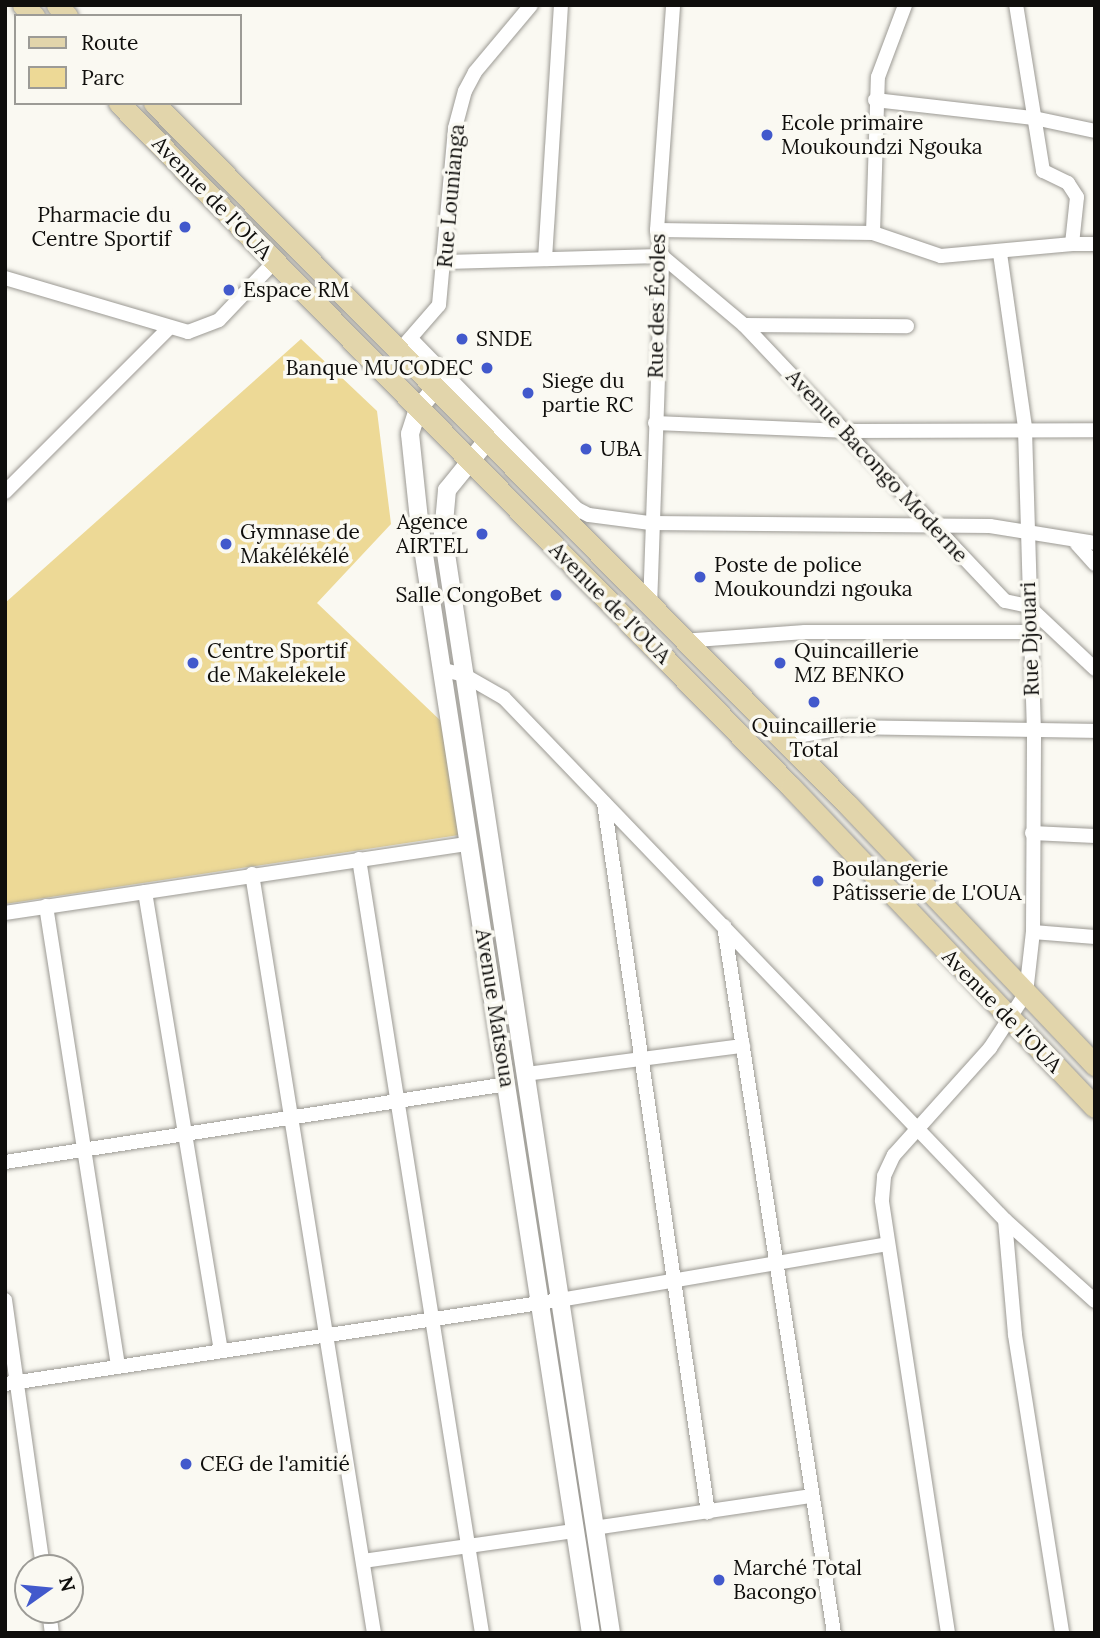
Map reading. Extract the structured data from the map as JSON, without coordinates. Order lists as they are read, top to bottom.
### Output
{
  "streets": {
    "main road": ["Avenue de l'OUA"],
    "street": [
      "Rue Lounianga",
      "Rue des Écoles",
      "Avenue Bacongo Moderne",
      "Rue Djouari",
      "Avenue Matsoua"
    ]
  },
  "crossings": [
    ["Rue Lounianga", "Avenue de l'OUA"],
    ["Avenue de l'OUA", "Rue des Écoles"],
    ["Avenue de l'OUA", "Rue Djouari"],
    ["Avenue de l'OUA", "Avenue Matsoua"],
    ["Rue des Écoles", "Avenue Bacongo Moderne"],
    ["Avenue Bacongo Moderne", "Rue Djouari"]
  ],
  "places": [
    "Ecole primaire Moukoundzi Ngouka",
    "Pharmacie du Centre Sportif",
    "Espace RM",
    "SNDE",
    "Banque MUCODEC",
    "Siege du partie RC",
    "UBA",
    "Agence AIRTEL",
    "Gymnase de Makélékélé",
    "Poste de police Moukoundzi ngouka",
    "Salle CongoBet",
    "Centre Sportif de Makelekele",
    "Quincaillerie MZ BENKO",
    "Quincaillerie Total",
    "Boulangerie Pâtisserie de L'OUA",
    "CEG de l'amitié",
    "Marché Total Bacongo"
  ],
  "legend": ["Route", "Parc"],
  "north": "right"
}
